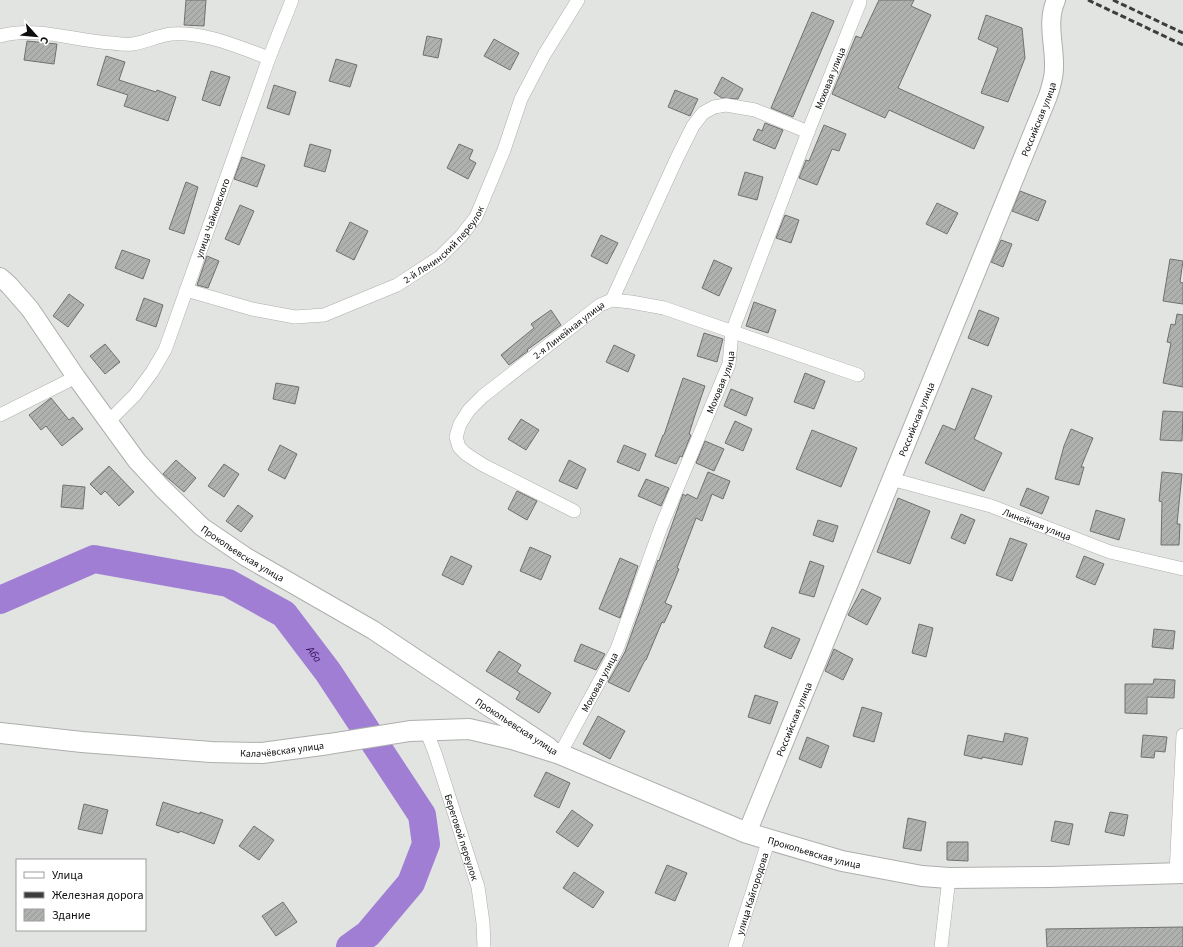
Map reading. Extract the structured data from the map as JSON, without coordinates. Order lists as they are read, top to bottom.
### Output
{
  "streets": {
    "main road": ["Российская улица", "Прокопьевская улица", "Калачёвская улица"],
    "street": [
      "Моховая улица",
      "улица Чайковского",
      "2-й Ленинский переулок",
      "2-я Линейная улица",
      "Линейная улица",
      "Береговой переулок",
      "улица Кайгородова"
    ]
  },
  "crossings": [
    ["Моховая улица", "2-я Линейная улица"],
    ["Моховая улица", "Прокопьевская улица"],
    ["Моховая улица", "Калачёвская улица"],
    ["Российская улица", "Линейная улица"],
    ["Российская улица", "Прокопьевская улица"],
    ["улица Чайковского", "2-й Ленинский переулок"],
    ["улица Чайковского", "Прокопьевская улица"],
    ["Прокопьевская улица", "Калачёвская улица"],
    ["Прокопьевская улица", "улица Кайгородова"],
    ["Калачёвская улица", "Береговой переулок"]
  ],
  "water": ["Аба"],
  "legend": ["Улица", "Железная дорога", "Здание"],
  "north": "bottom right"
}
